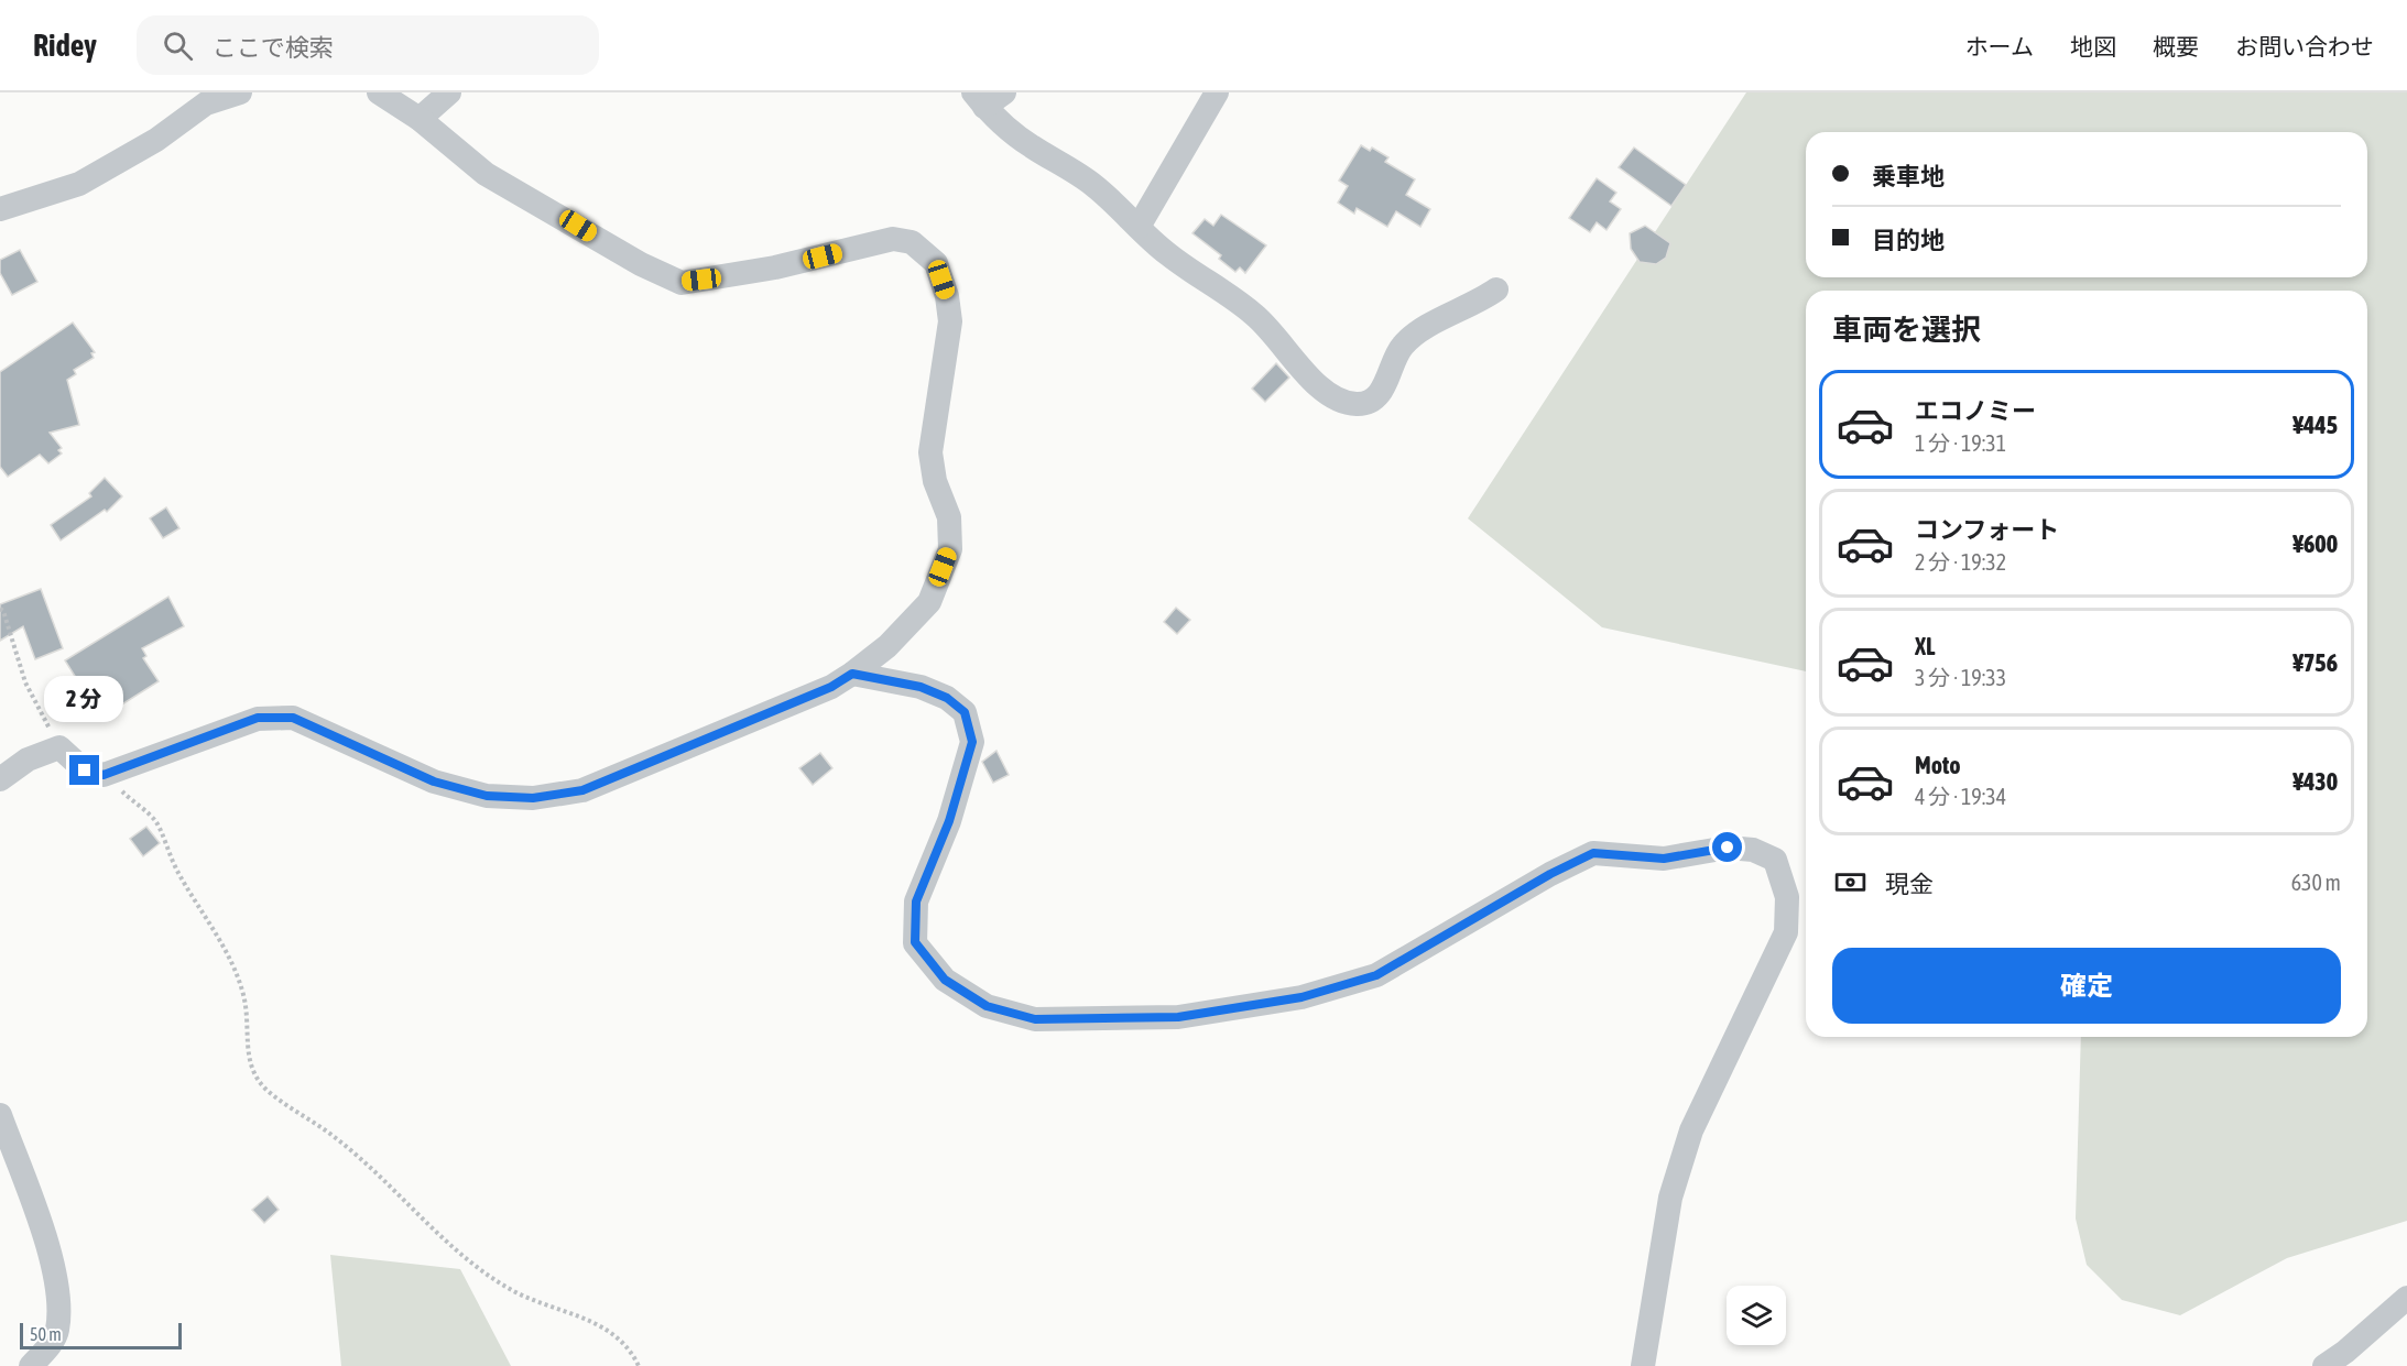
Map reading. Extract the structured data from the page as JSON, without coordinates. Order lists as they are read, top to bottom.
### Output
{
  "scale_bar": "50 m",
  "page": {
    "header": "Ridey",
    "search": "ここで検索",
    "nav": [
      "ホーム",
      "地図",
      "概要",
      "お問い合わせ"
    ],
    "banner": ["乗車地", "目的地"],
    "heading": "車両を選択",
    "list": [
      {
        "name": "エコノミー",
        "note": "1 分 · 19:31",
        "value": "¥445"
      },
      {
        "name": "コンフォート",
        "note": "2 分 · 19:32",
        "value": "¥600"
      },
      {
        "name": "XL",
        "note": "3 分 · 19:33",
        "value": "¥756"
      },
      {
        "name": "Moto",
        "note": "4 分 · 19:34",
        "value": "¥430"
      }
    ],
    "bubble": "2 分",
    "pay": ["現金", "630 m"],
    "buttons": "確定",
    "scale": "50 m"
  }
}
